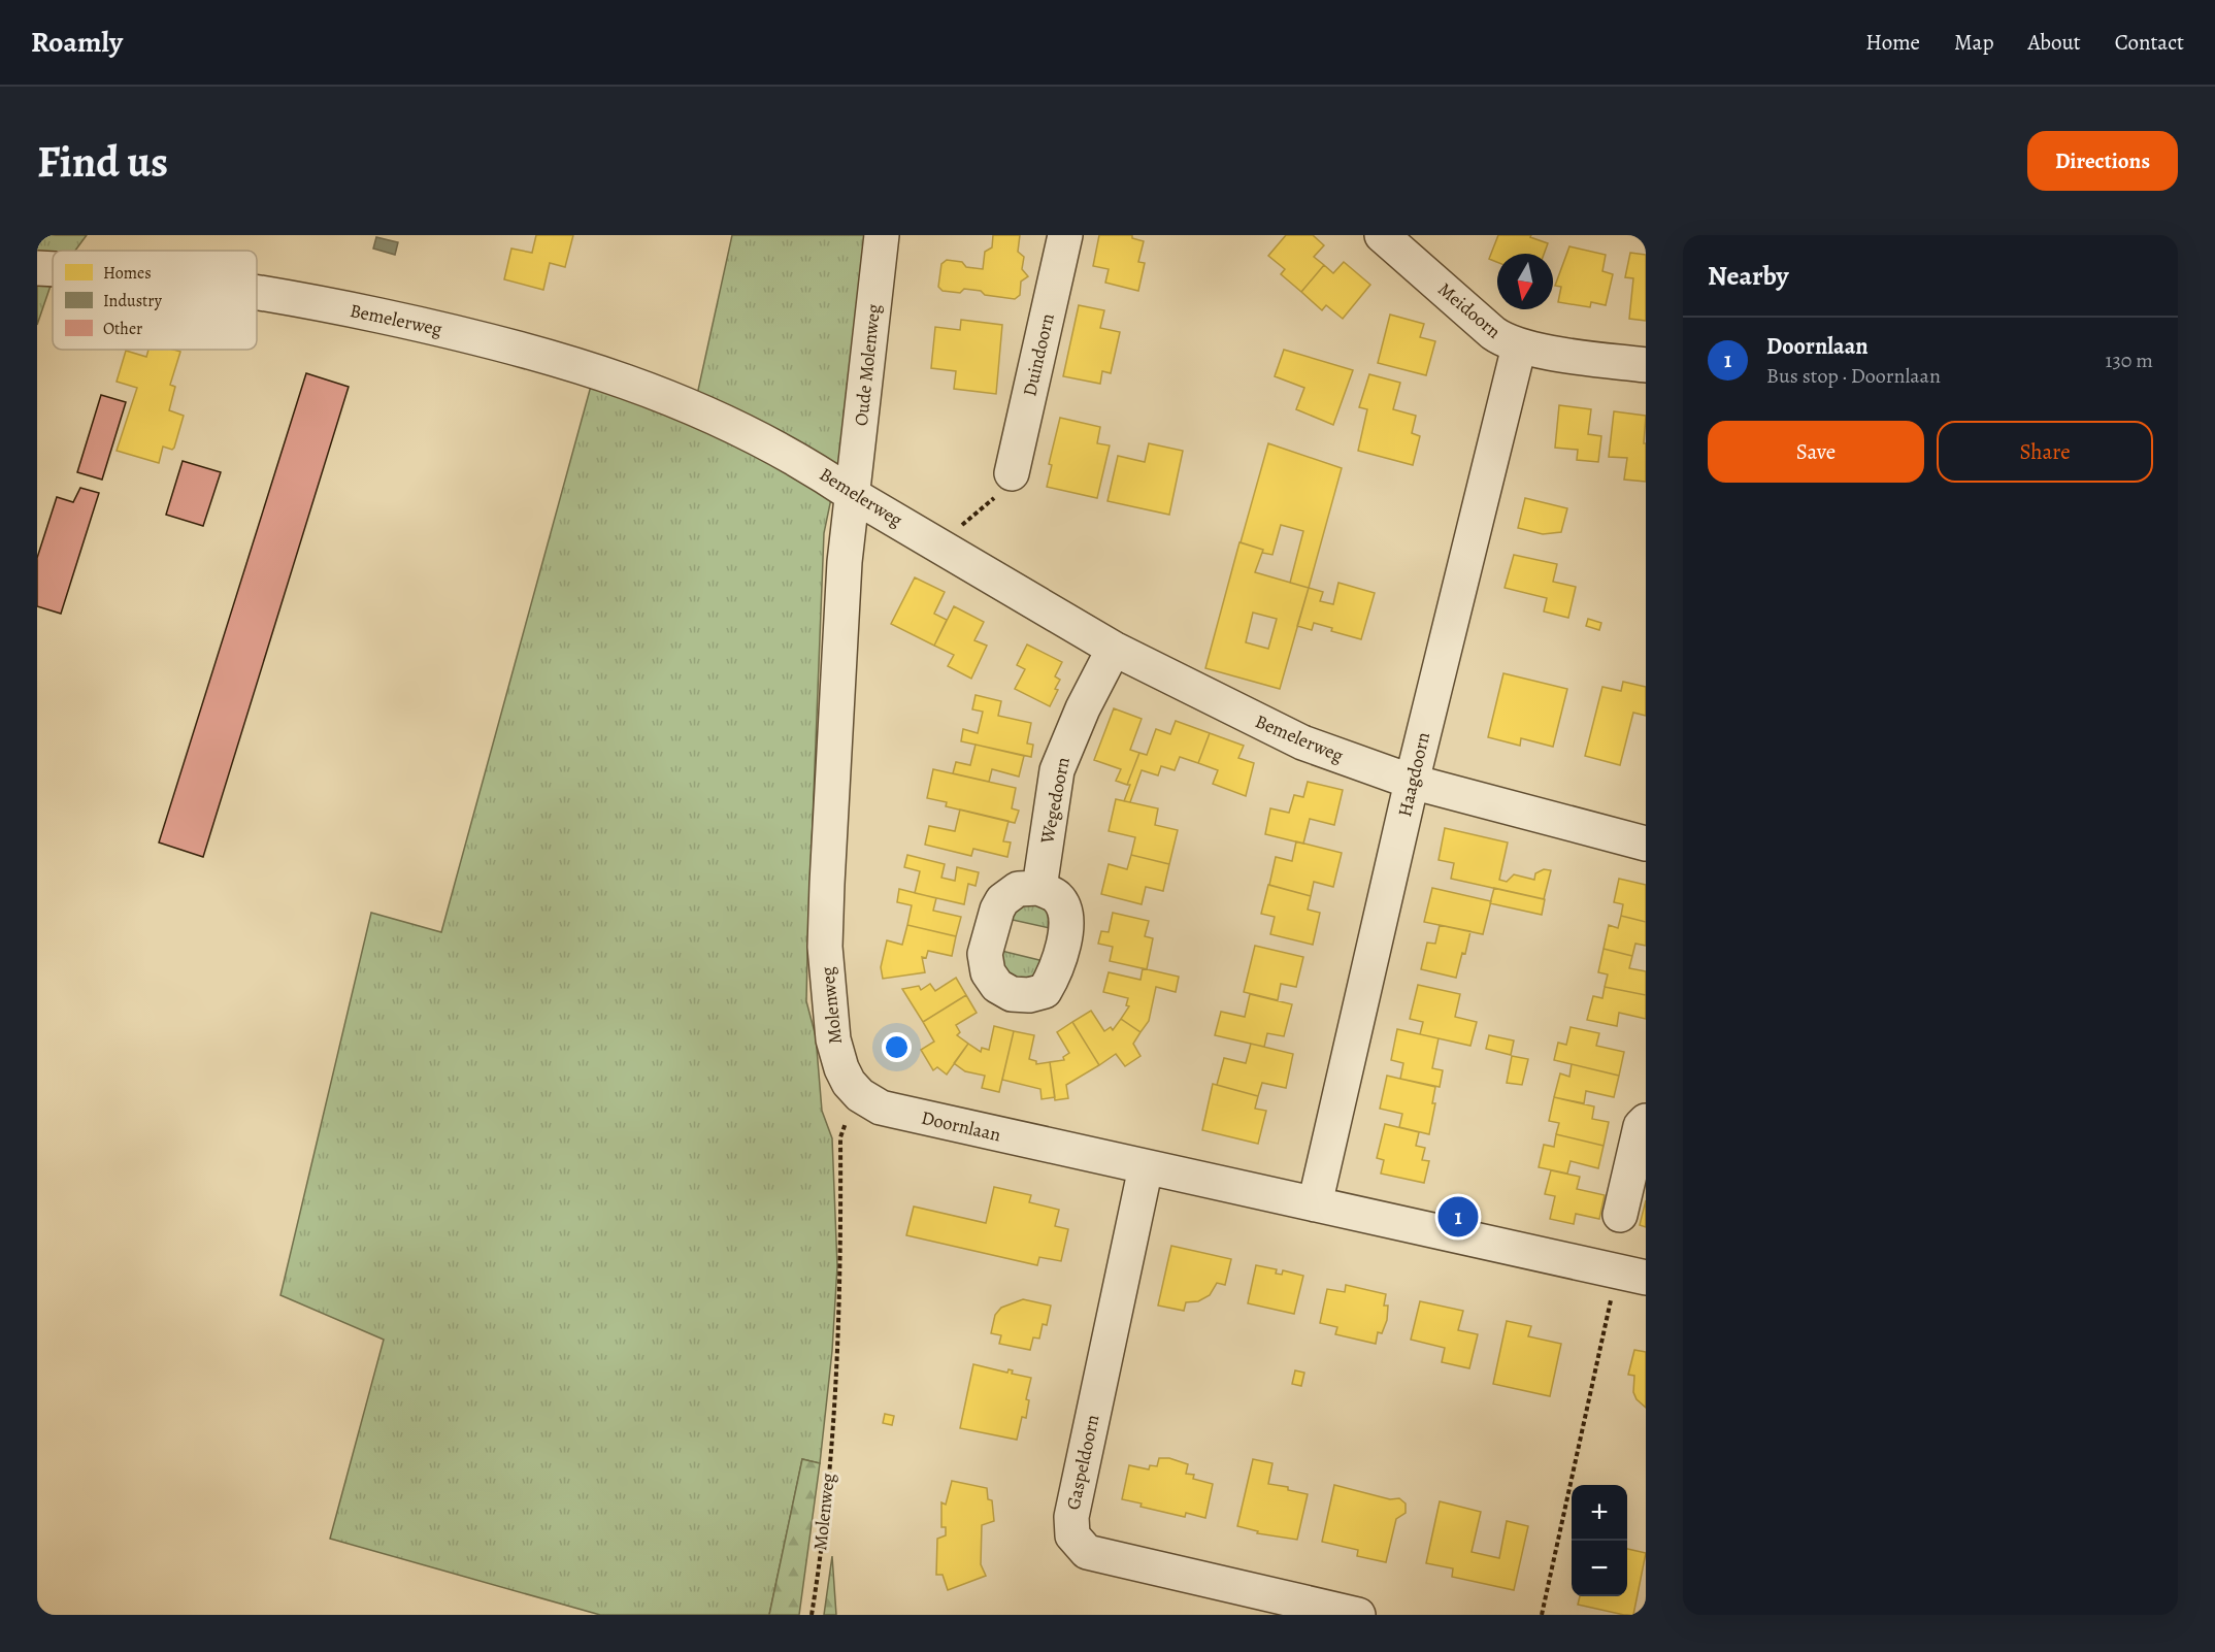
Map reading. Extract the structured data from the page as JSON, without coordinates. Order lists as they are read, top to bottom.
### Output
{
  "streets": {
    "street": [
      "Meidoorn",
      "Bemelerweg",
      "Duindoorn",
      "Oude Molenweg",
      "Haagdoorn",
      "Wegedoorn",
      "Molenweg",
      "Doornlaan",
      "Gaspeldoorn"
    ]
  },
  "crossings": [
    ["Meidoorn", "Haagdoorn"],
    ["Bemelerweg", "Oude Molenweg"],
    ["Bemelerweg", "Haagdoorn"],
    ["Bemelerweg", "Wegedoorn"],
    ["Bemelerweg", "Molenweg"],
    ["Oude Molenweg", "Molenweg"],
    ["Haagdoorn", "Doornlaan"],
    ["Molenweg", "Doornlaan"],
    ["Doornlaan", "Gaspeldoorn"]
  ],
  "legend": ["Homes", "Industry", "Other"],
  "north": "bottom",
  "page": {
    "header": "Roamly",
    "nav": [
      "Home",
      "Map",
      "About",
      "Contact"
    ],
    "buttons": [
      "Directions",
      ["Save", "Share"]
    ],
    "title": "Find us",
    "heading": "Nearby",
    "list": [
      {
        "mark": "1",
        "name": "Doornlaan",
        "note": "Bus stop · Doornlaan",
        "value": "130 m"
      }
    ],
    "pins": "1",
    "map_buttons": ["+", "−"]
  }
}
